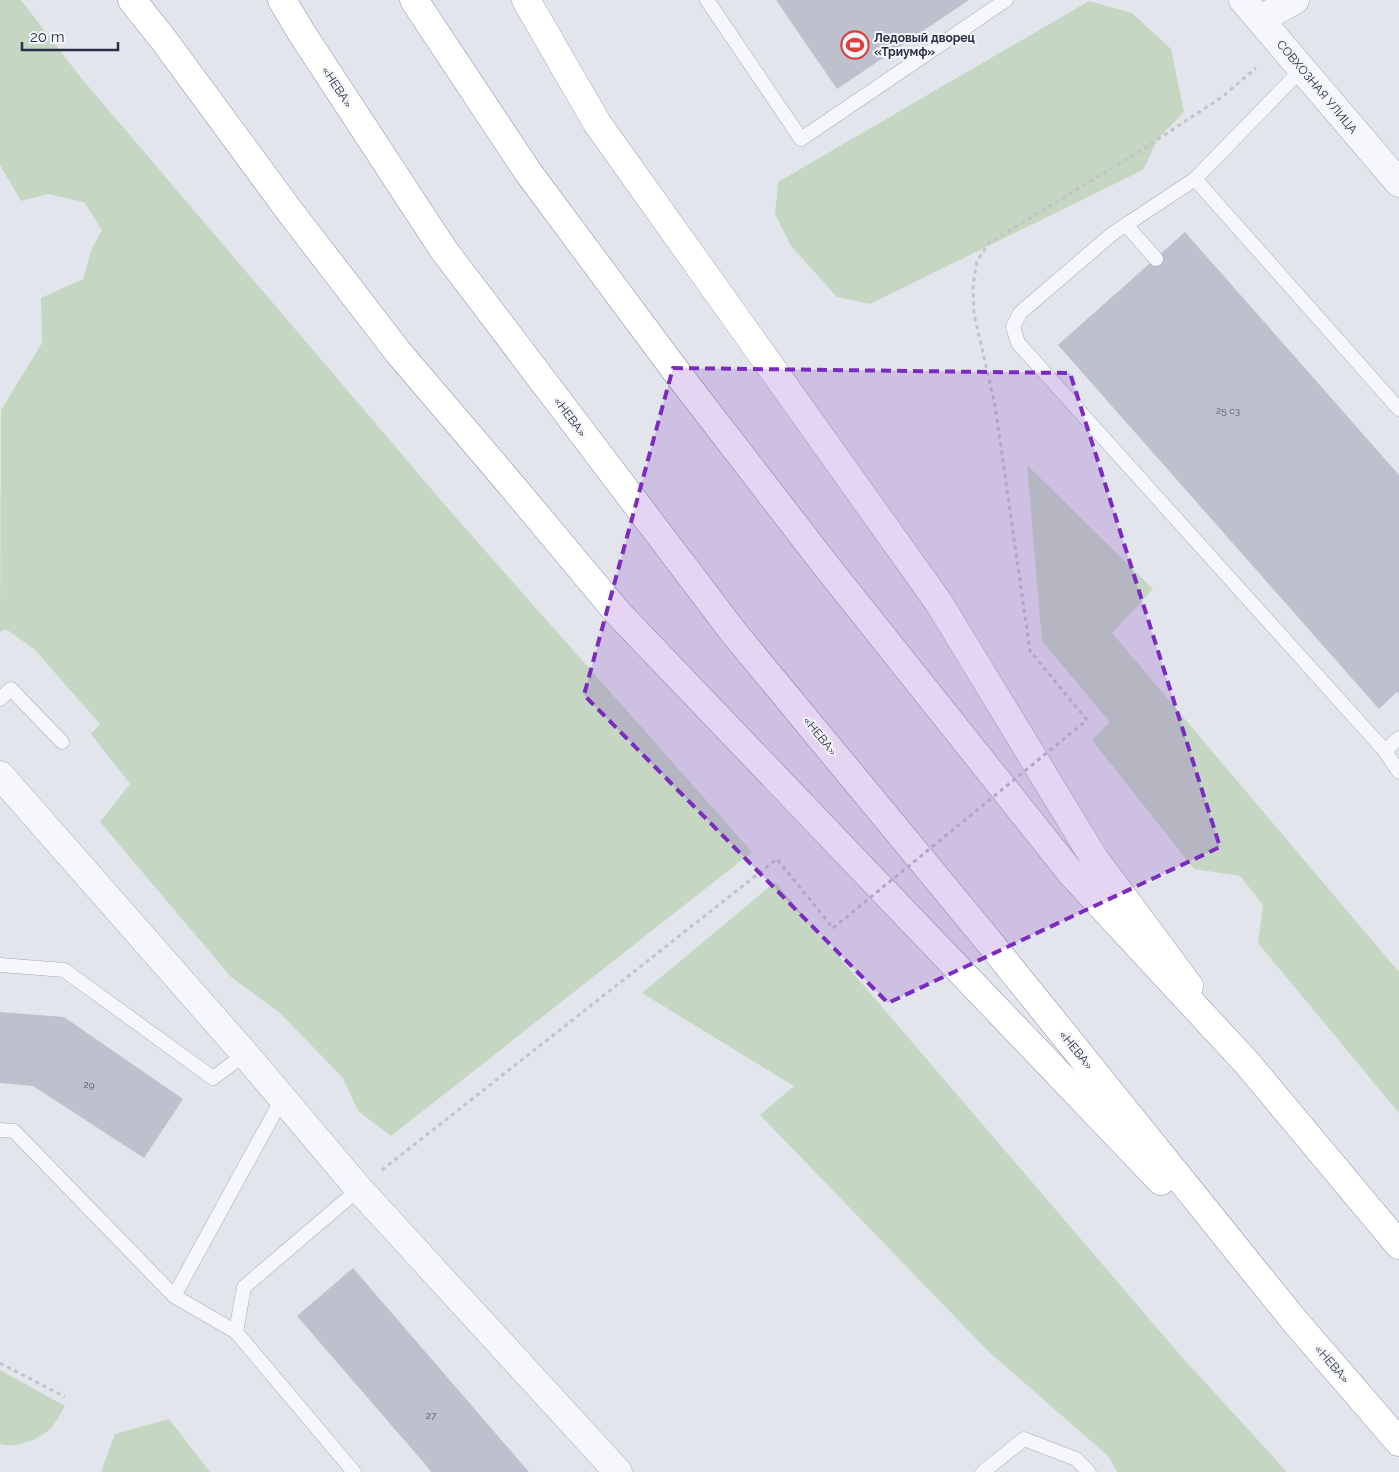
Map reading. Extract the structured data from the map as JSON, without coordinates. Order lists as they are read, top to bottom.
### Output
{
  "streets": {
    "main road": ["«НЕВА»"],
    "street": ["СОВХОЗНАЯ УЛИЦА"]
  },
  "places": {
    "sports": ["Ледовый дворец «Триумф»"]
  },
  "house_numbers": ["25 с3", "29", "27"],
  "scale_bar": "20 m"
}
